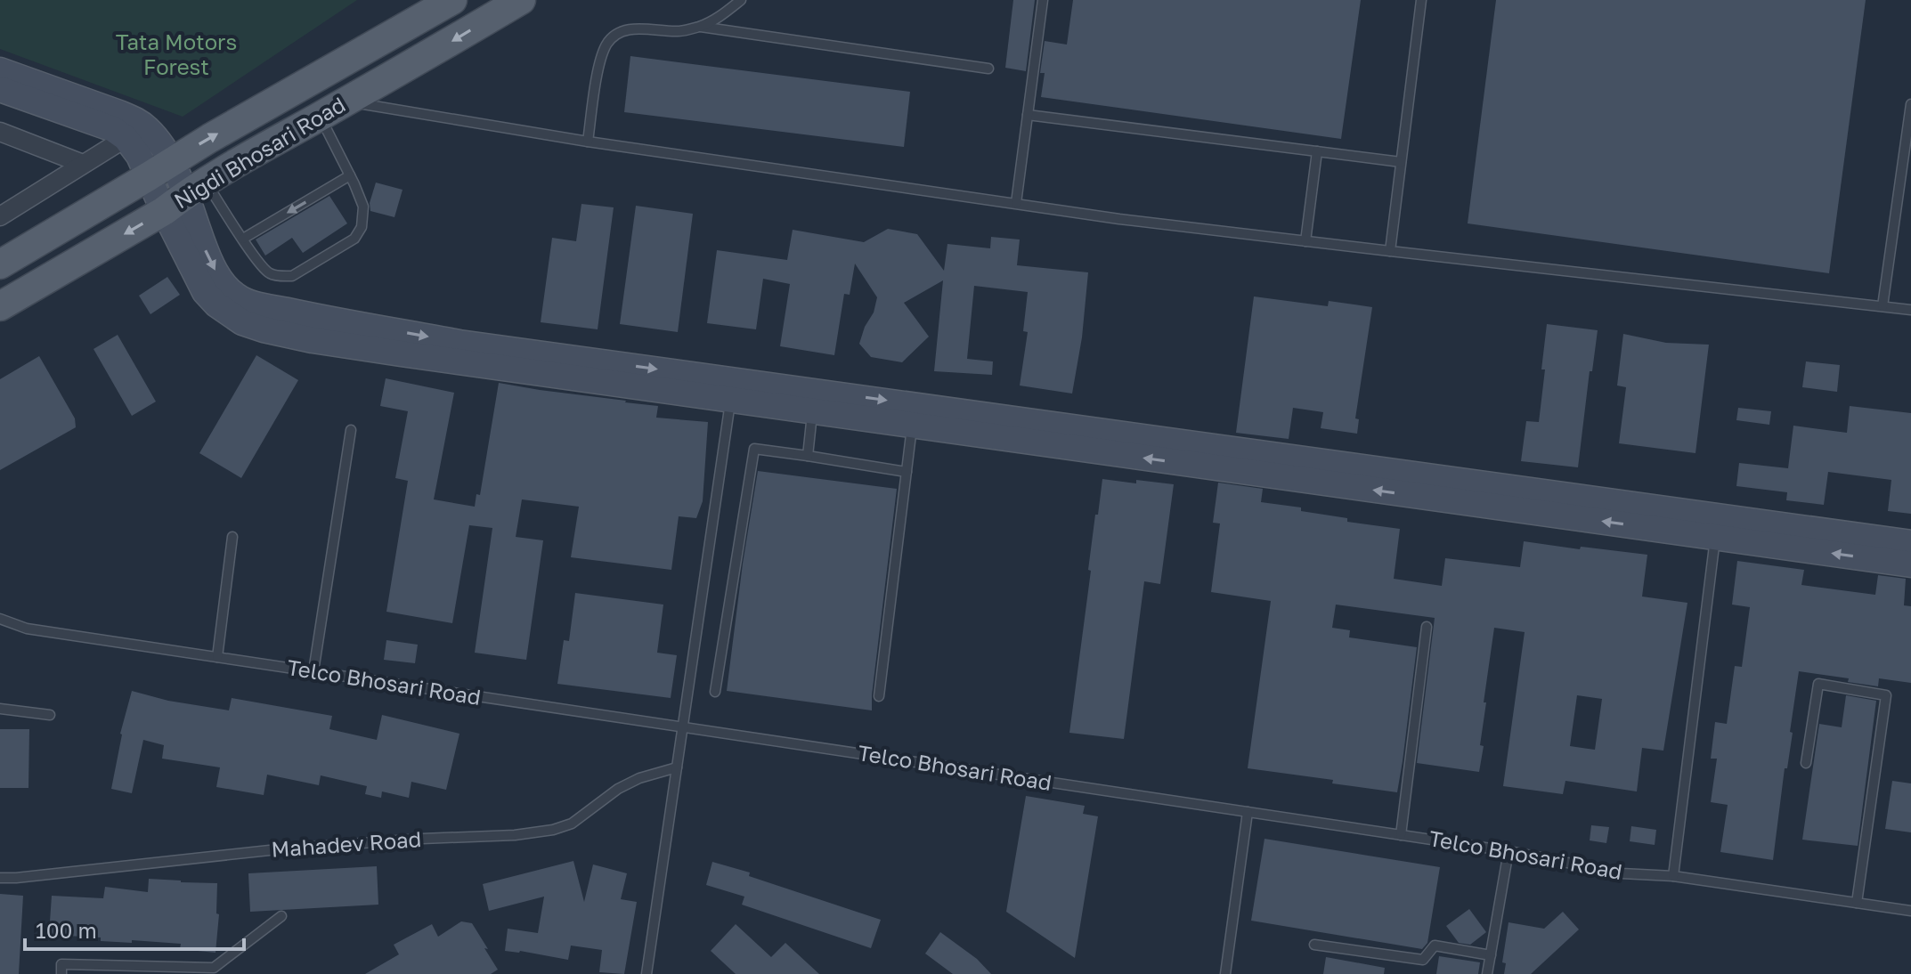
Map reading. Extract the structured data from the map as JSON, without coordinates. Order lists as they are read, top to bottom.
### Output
{
  "streets": {
    "main road": ["Nigdi Bhosari Road"],
    "lane": ["Telco Bhosari Road", "Mahadev Road"]
  },
  "parks": ["Tata Motors Forest"],
  "scale_bar": "100 m"
}
